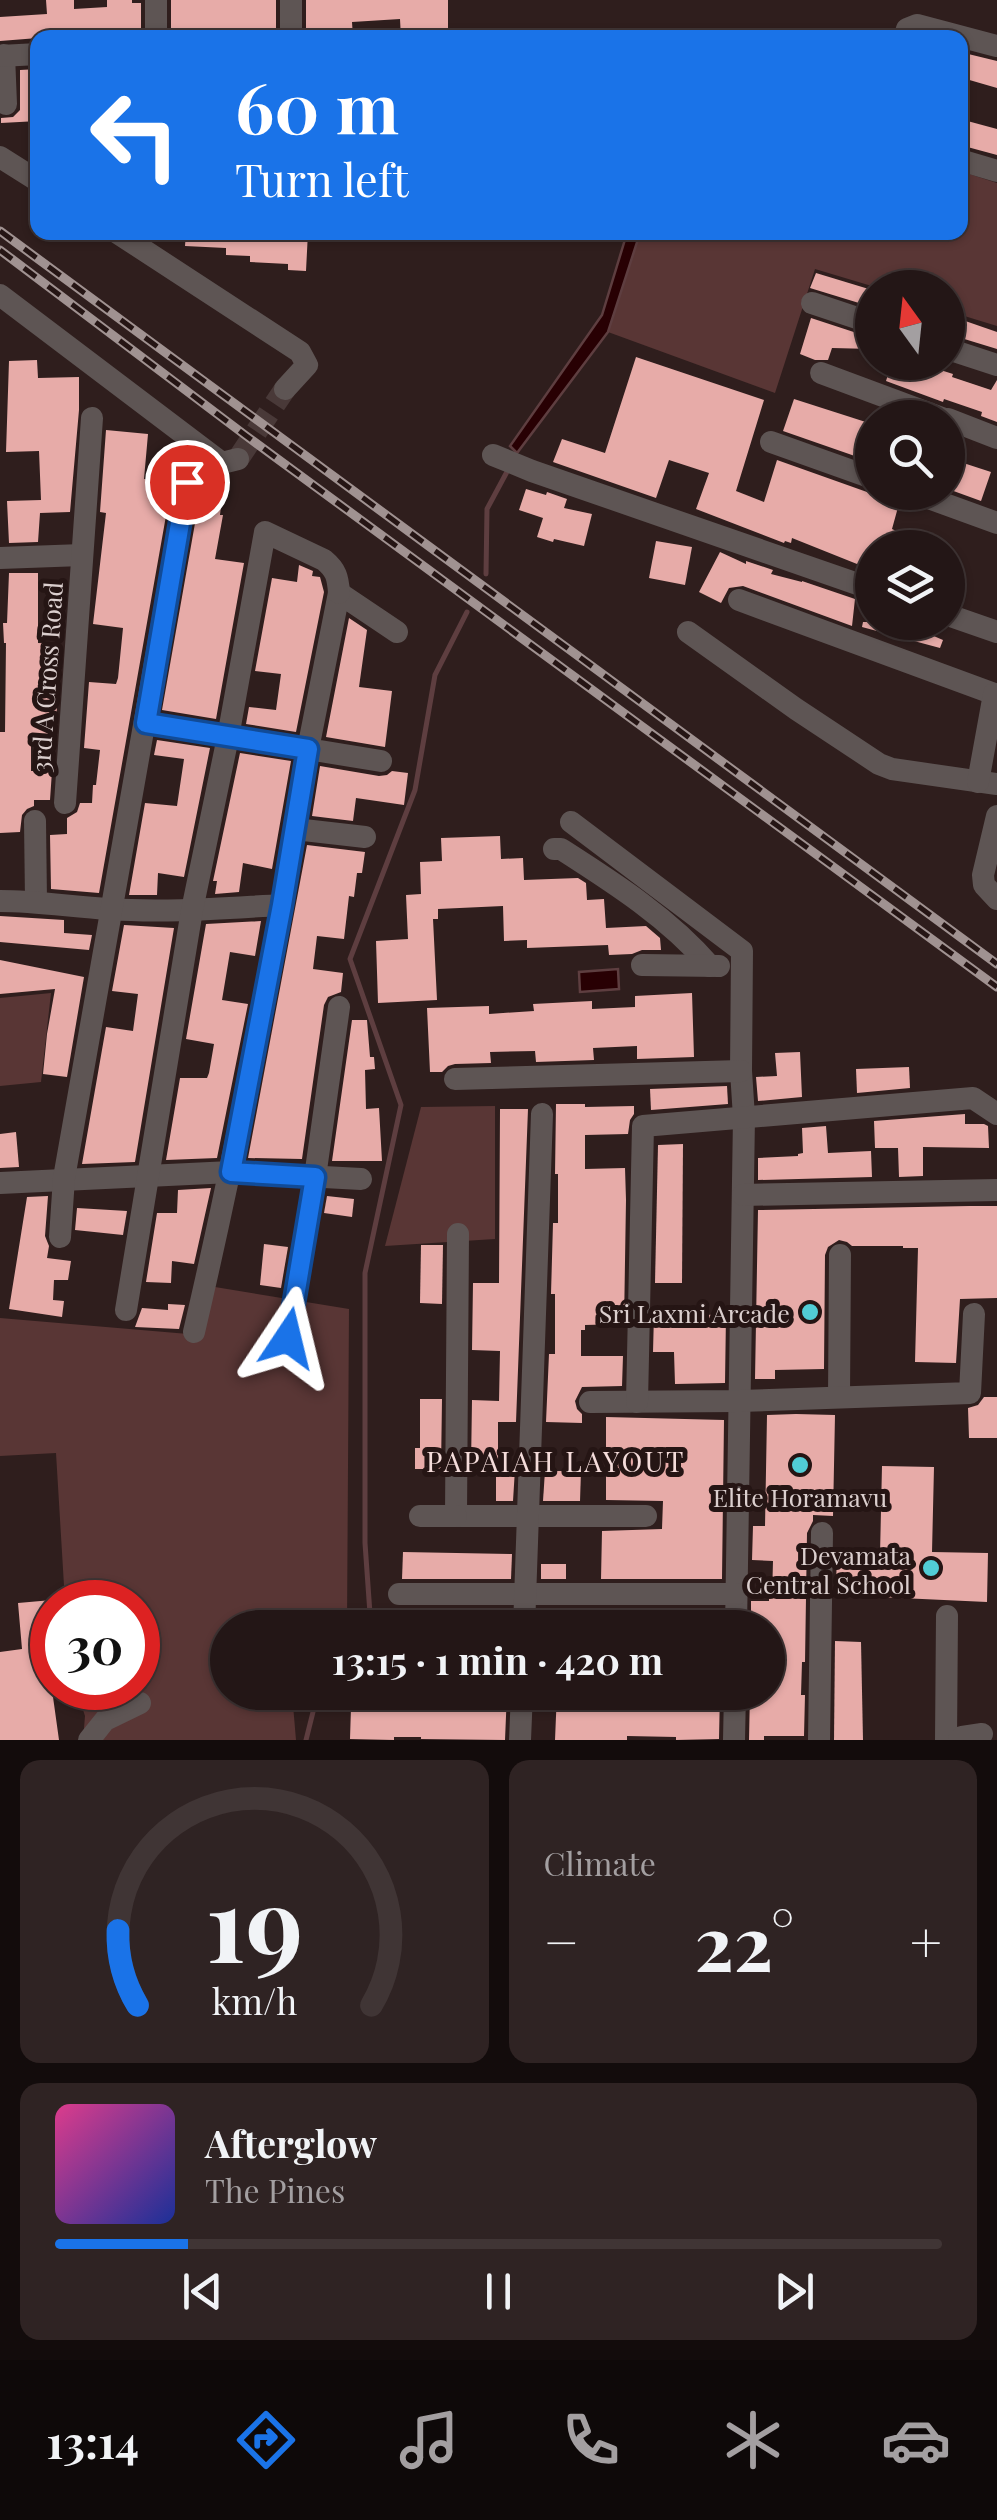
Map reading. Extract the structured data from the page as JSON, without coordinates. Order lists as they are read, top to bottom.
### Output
{
  "streets": {
    "street": ["3rd A Cross Road"]
  },
  "districts": ["PAPAIAH LAYOUT"],
  "places": ["Sri Laxmi Arcade", "Elite Horamavu", "Devamata Central School"],
  "north": "top",
  "page": {
    "turn": ["60 m", "Turn left"],
    "limit": "30",
    "trip": "13:15 · 1 min · 420 m",
    "tile": "Climate",
    "heat": ["−", "22°", "+"],
    "song": ["Afterglow", "The Pines"],
    "tabs": "13:14",
    "gauge": ["19", "km/h"]
  }
}
